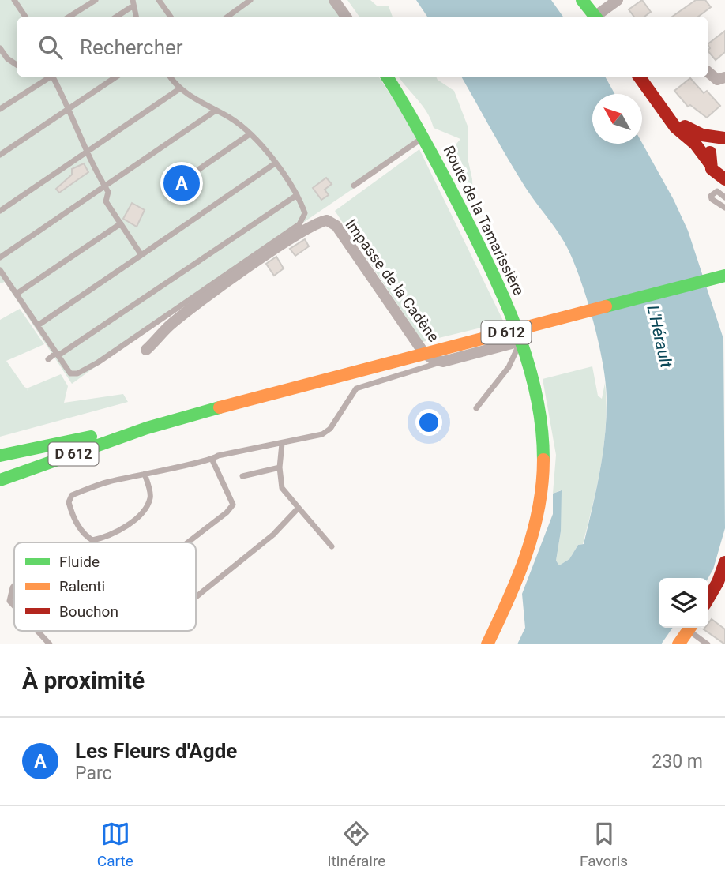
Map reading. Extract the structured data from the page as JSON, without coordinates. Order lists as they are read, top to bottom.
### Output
{
  "streets": {
    "main road": ["Route de la Tamarissière", "D 612"],
    "street": ["Impasse de la Cadène"]
  },
  "crossings": [
    ["Route de la Tamarissière", "Impasse de la Cadène"]
  ],
  "water": ["L'Hérault"],
  "legend": ["Fluide", "Ralenti", "Bouchon"],
  "north": "top left",
  "page": {
    "search": "Rechercher",
    "pins": "A",
    "heading": "À proximité",
    "list": [
      {
        "mark": "A",
        "name": "Les Fleurs d'Agde",
        "note": "Parc",
        "value": "230 m"
      }
    ],
    "nav": ["Carte", "Itinéraire", "Favoris"]
  }
}
